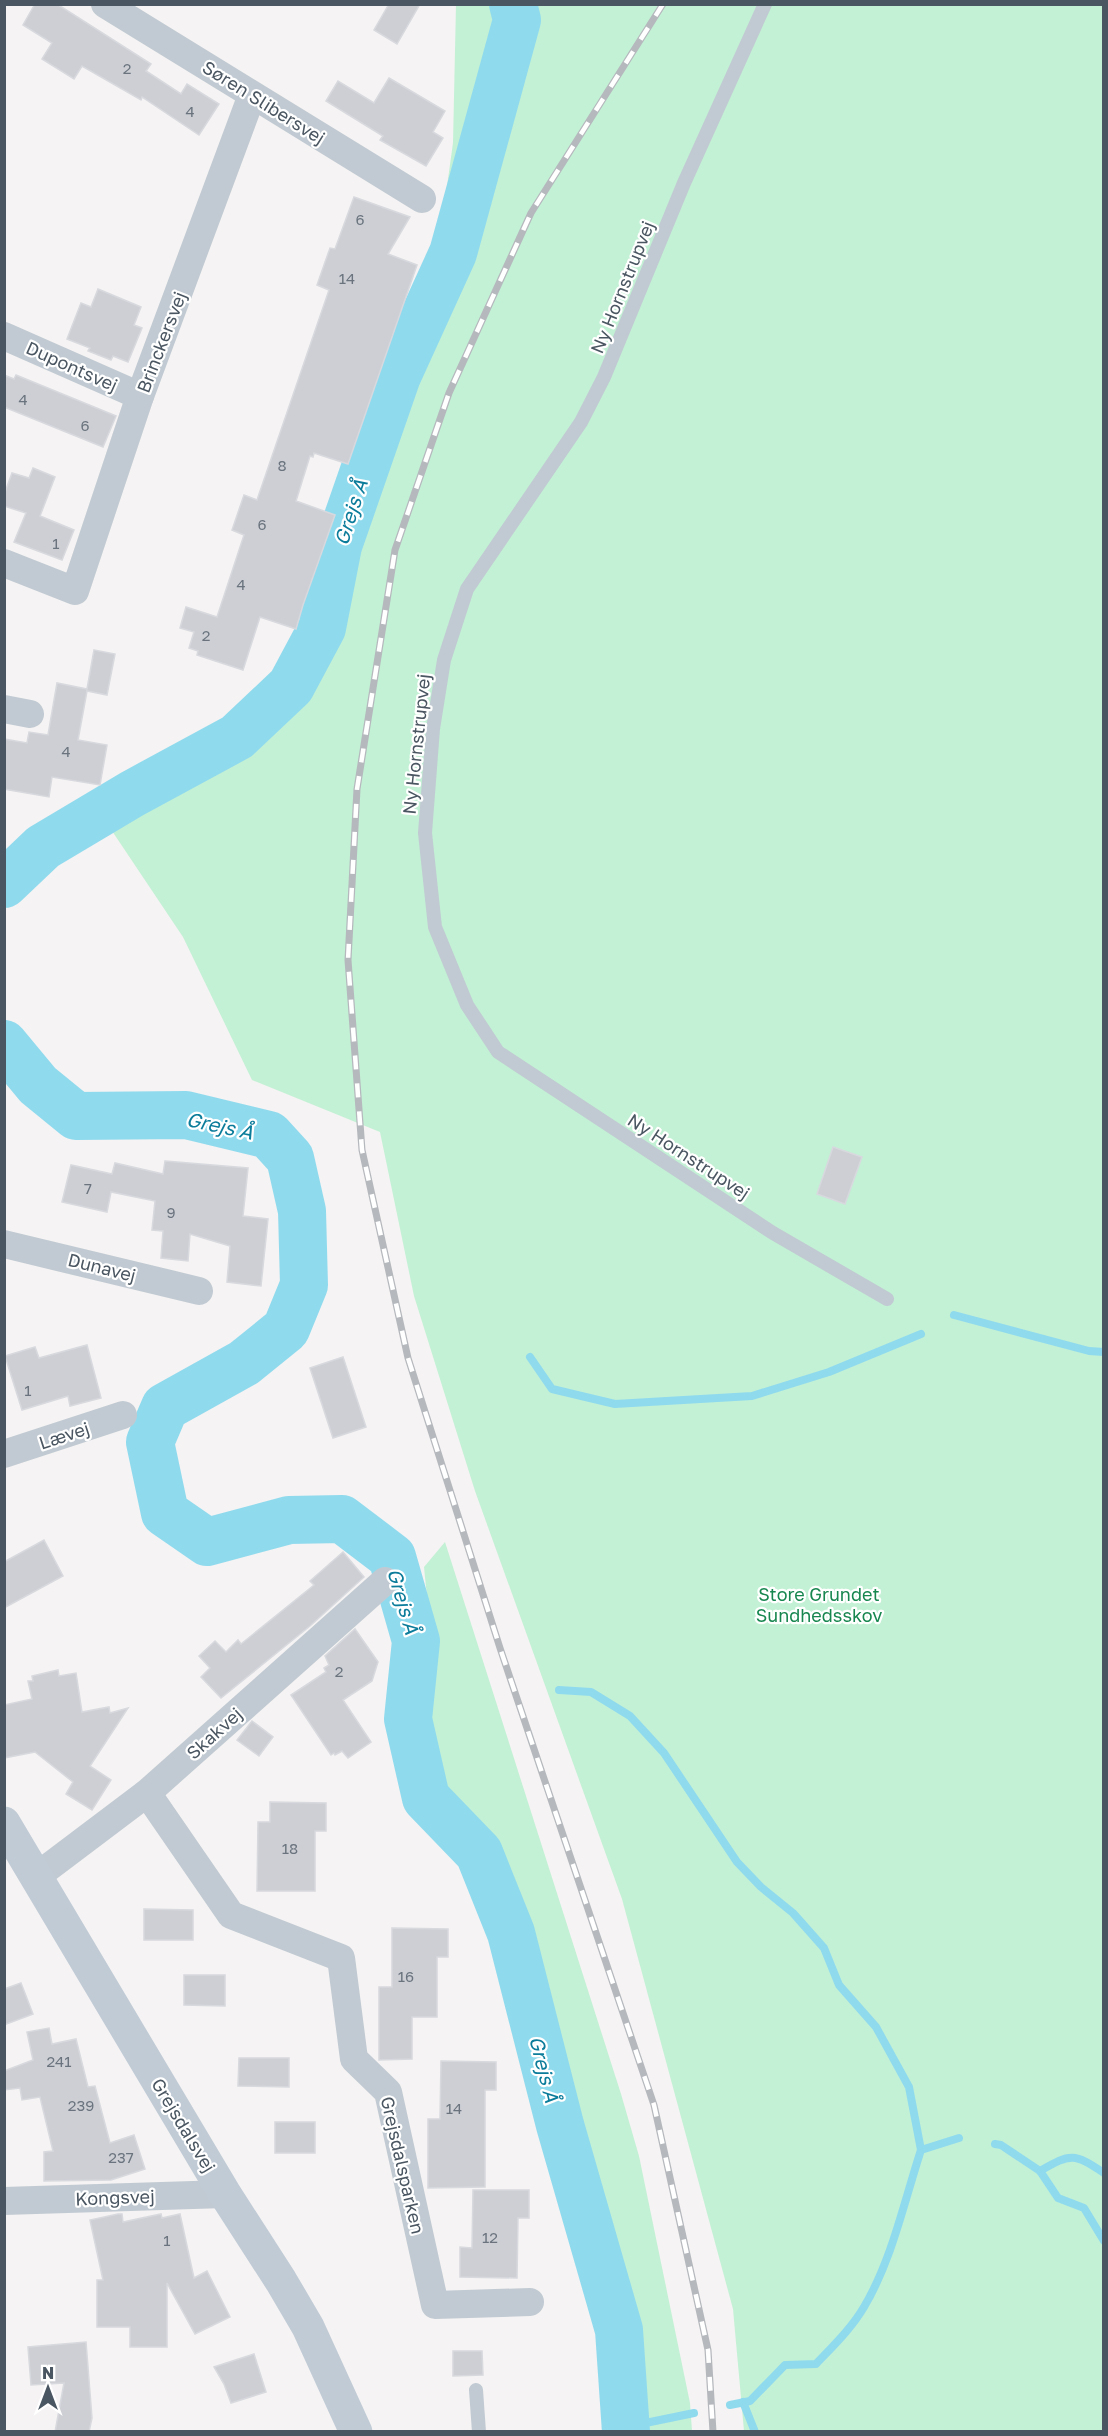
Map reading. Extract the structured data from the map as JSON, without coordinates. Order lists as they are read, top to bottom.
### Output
{
  "streets": {
    "street": [
      "Søren Slibersvej",
      "Brinckersvej",
      "Dupontsvej",
      "Dunavej",
      "Lævej",
      "Skakvej",
      "Grejsdalsvej",
      "Grejsdalsparken",
      "Kongsvej"
    ],
    "lane": ["Ny Hornstrupvej"]
  },
  "crossings": [
    ["Søren Slibersvej", "Brinckersvej"],
    ["Brinckersvej", "Dupontsvej"],
    ["Skakvej", "Grejsdalsvej"],
    ["Skakvej", "Grejsdalsparken"],
    ["Grejsdalsvej", "Kongsvej"]
  ],
  "water": ["Grejs Å"],
  "parks": ["Store Grundet Sundhedsskov"],
  "house_numbers": [
    "2",
    "4",
    "6",
    "14",
    "4",
    "6",
    "8",
    "6",
    "1",
    "4",
    "2",
    "4",
    "7",
    "9",
    "1",
    "2",
    "18",
    "16",
    "241",
    "239",
    "14",
    "237",
    "12",
    "1"
  ],
  "north": "top"
}
